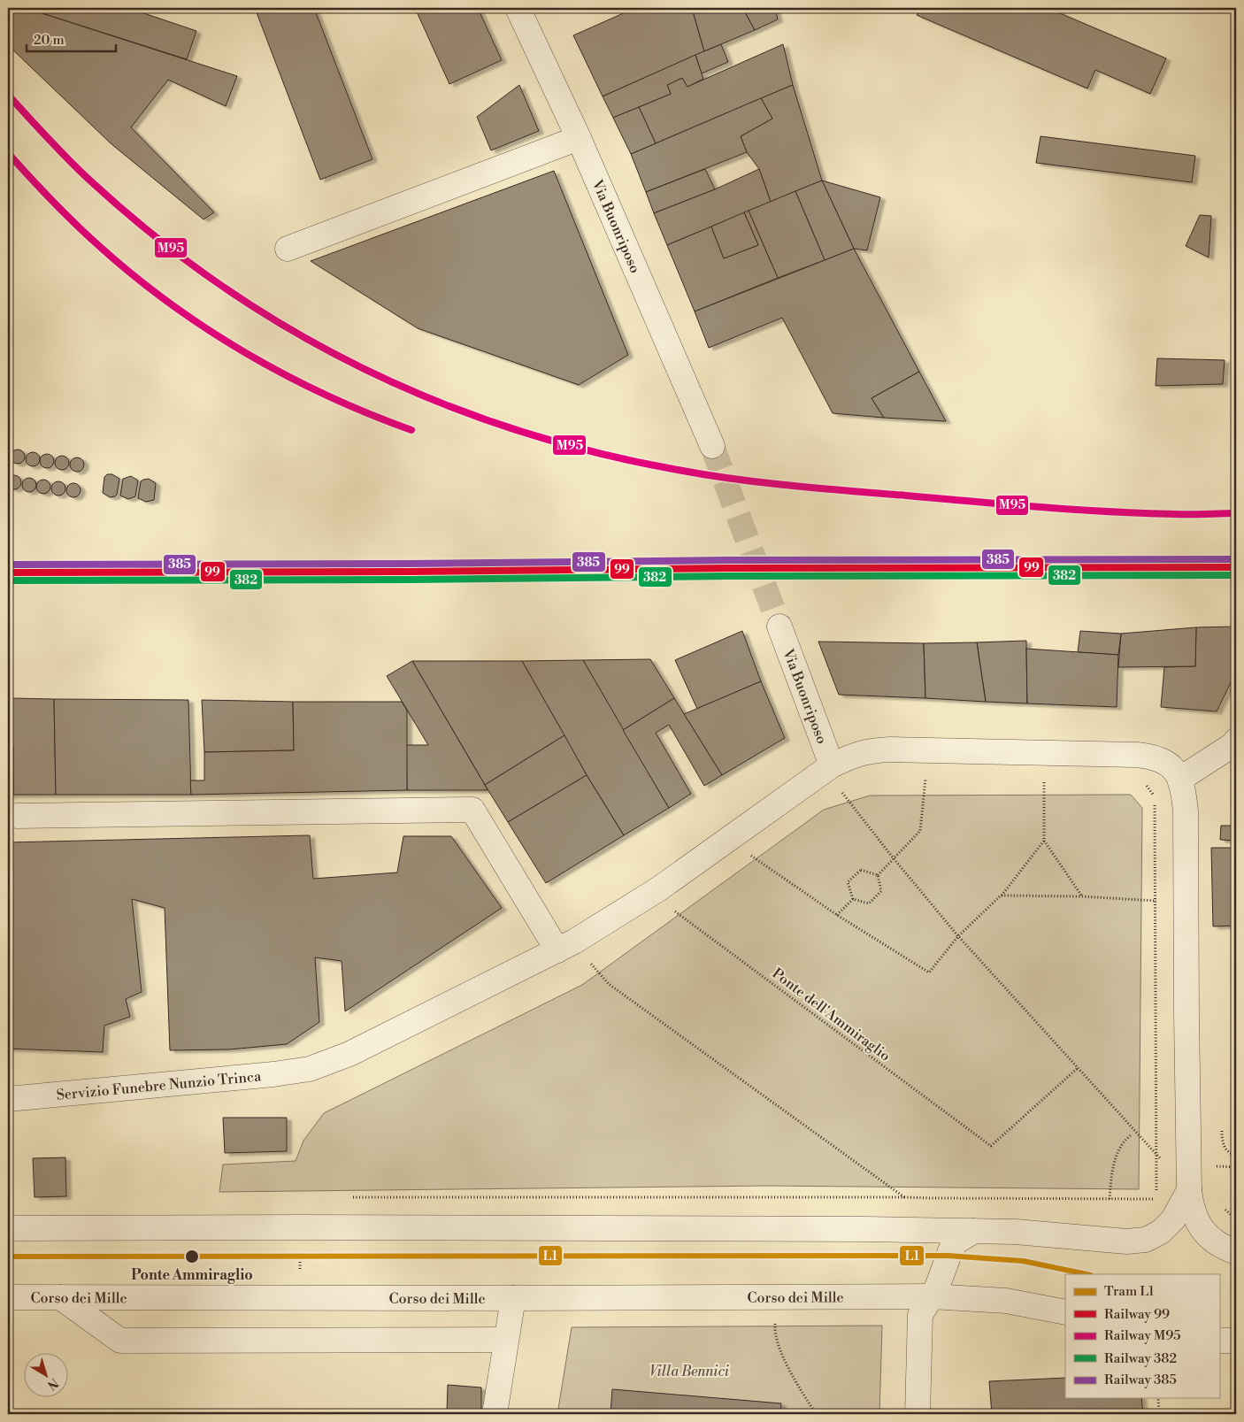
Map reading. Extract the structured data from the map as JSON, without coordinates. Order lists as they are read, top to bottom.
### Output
{
  "streets": {
    "street": ["Via Buonriposo", "Servizio Funebre Nunzio Trinca", "Corso dei Mille"],
    "path": ["Ponte dell'Ammiraglio"]
  },
  "crossings": [
    ["Via Buonriposo", "Servizio Funebre Nunzio Trinca"]
  ],
  "parks": ["Villa Bennici"],
  "places": ["Ponte Ammiraglio"],
  "lines": [
    "rail line M95",
    "rail line 385",
    "rail line 99",
    "rail line 382",
    "tram line L1"
  ],
  "legend": [
    "Tram L1",
    "Railway 99",
    "Railway M95",
    "Railway 382",
    "Railway 385"
  ],
  "scale_bar": "20 m",
  "north": "bottom right"
}
